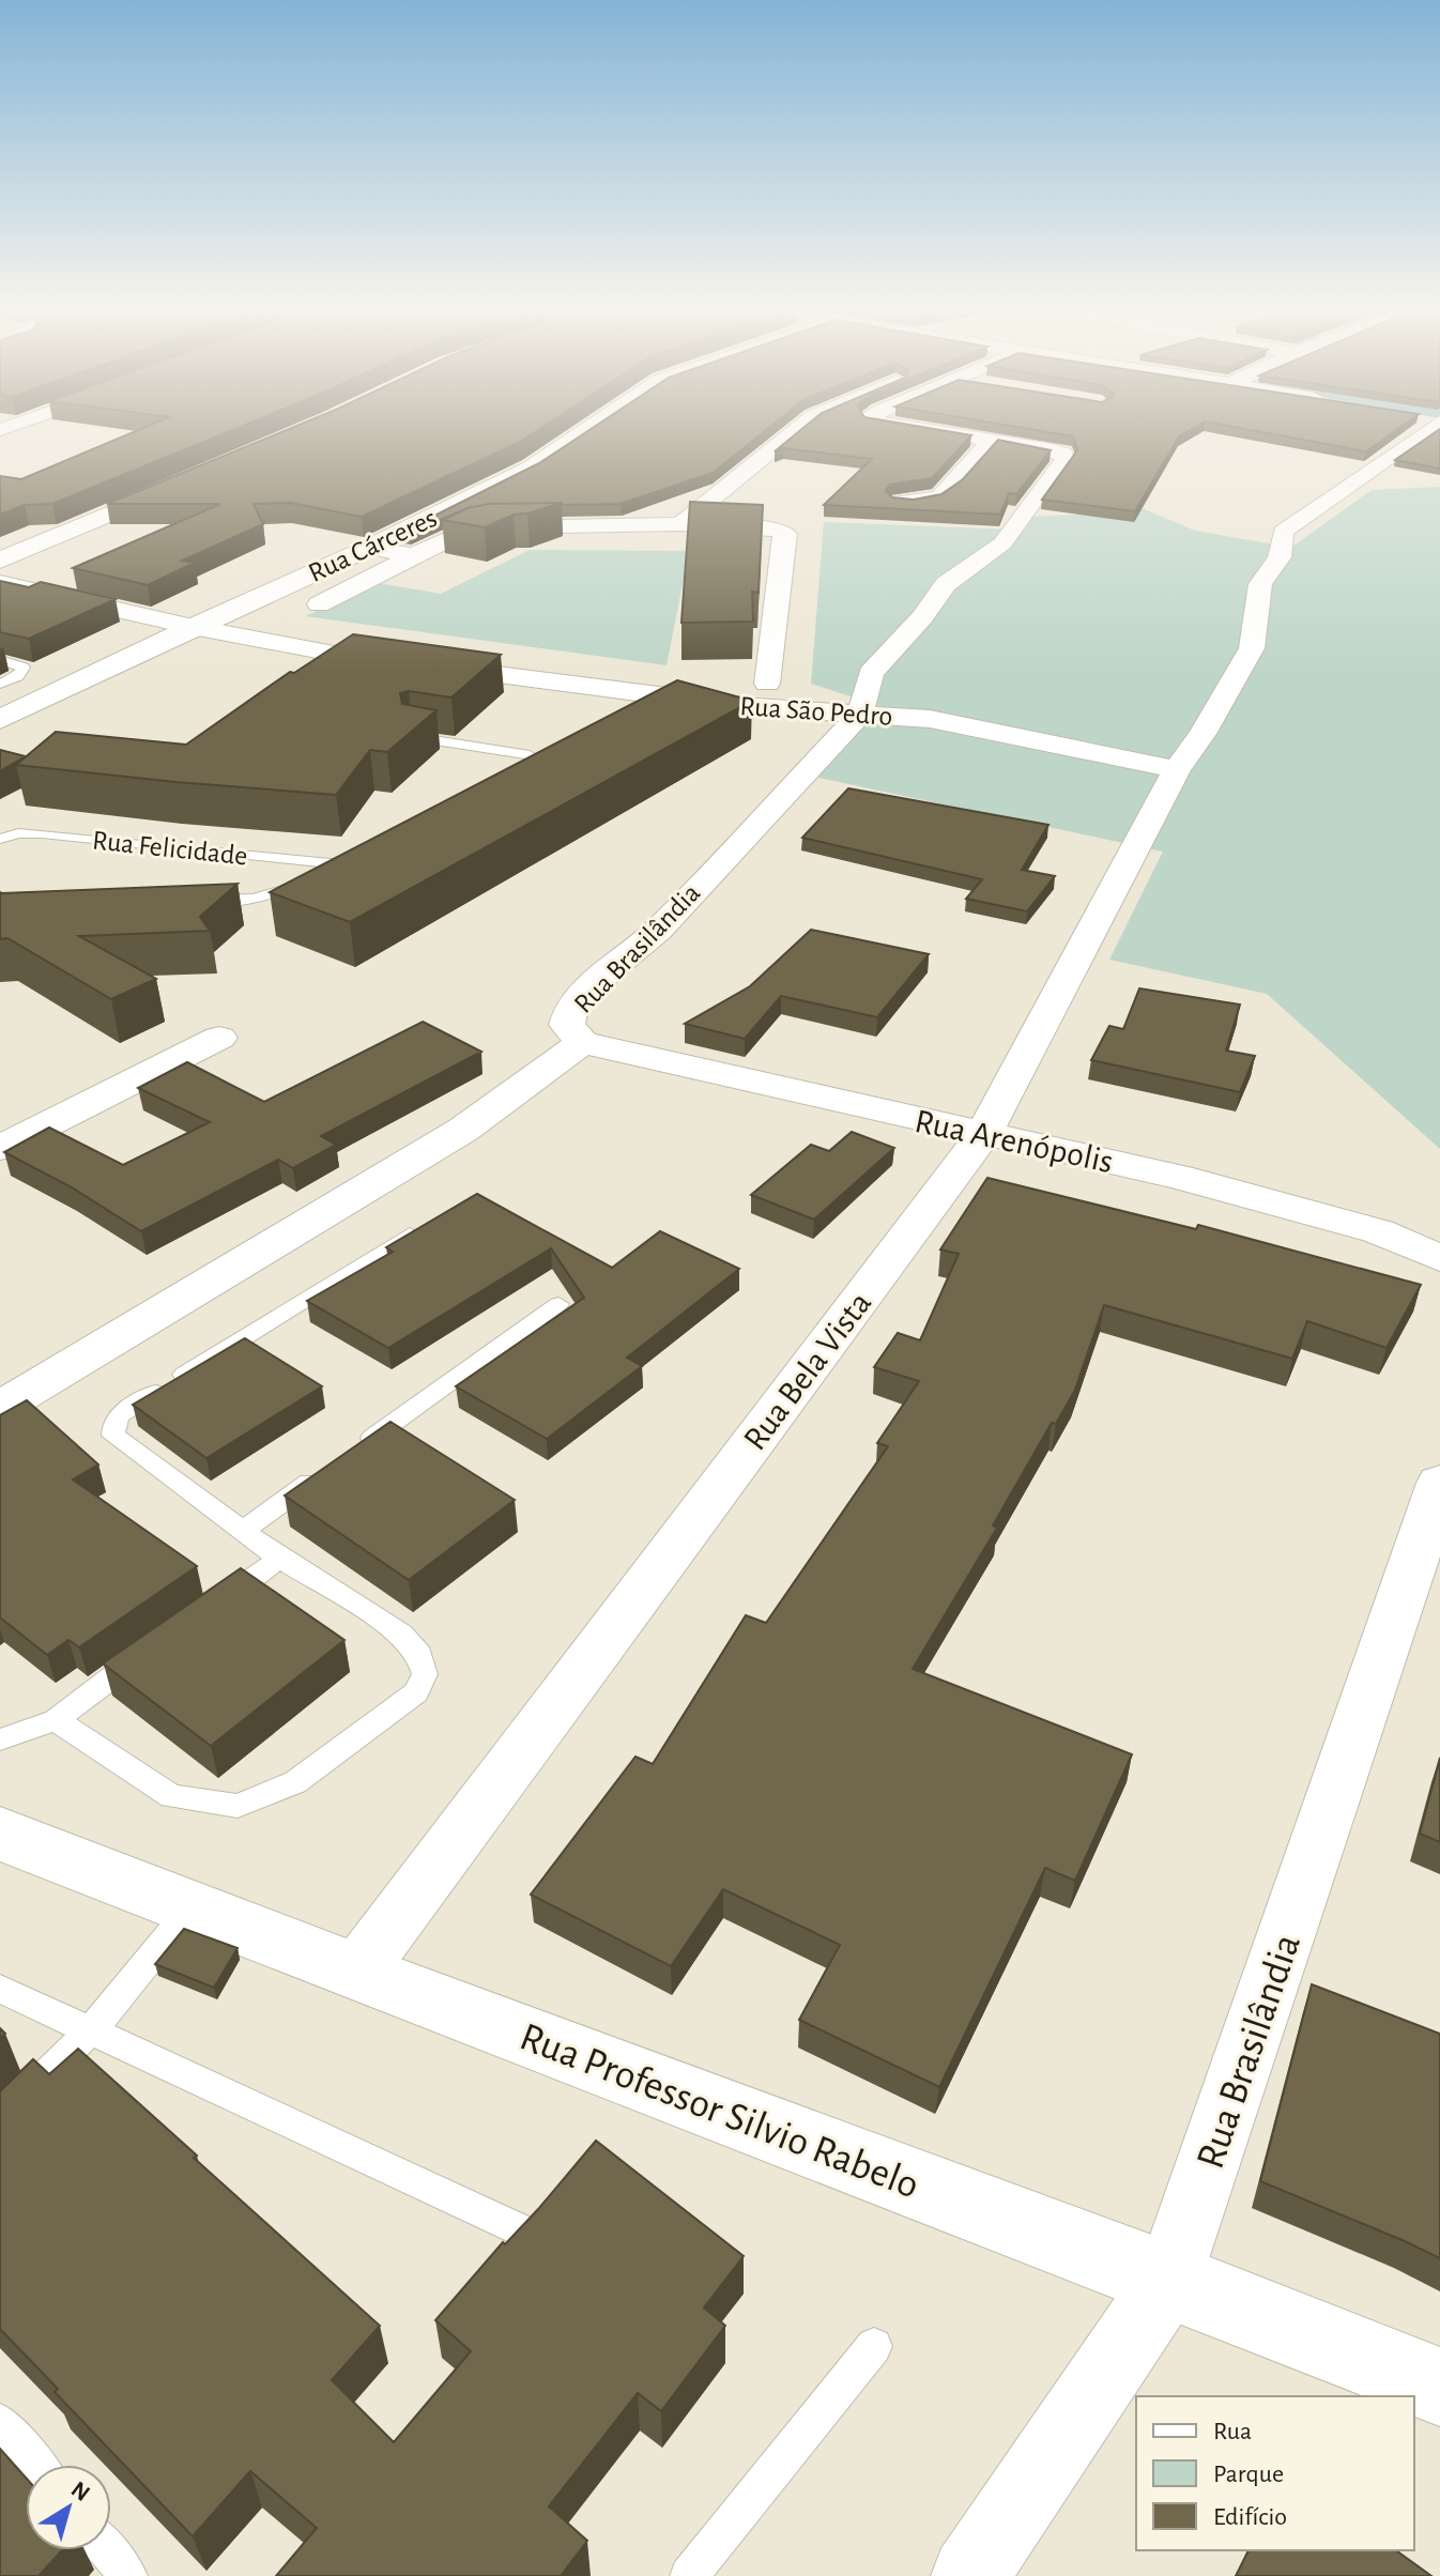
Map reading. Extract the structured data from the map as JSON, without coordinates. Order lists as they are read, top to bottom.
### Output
{
  "streets": {
    "street": [
      "Rua Cárceres",
      "Rua São Pedro",
      "Rua Brasilândia",
      "Rua Arenópolis",
      "Rua Bela Vista",
      "Rua Professor Silvio Rabelo"
    ],
    "lane": ["Rua Felicidade"]
  },
  "crossings": [
    ["Rua Cárceres", "Rua São Pedro"],
    ["Rua São Pedro", "Rua Brasilândia"],
    ["Rua São Pedro", "Rua Bela Vista"],
    ["Rua Brasilândia", "Rua Arenópolis"],
    ["Rua Brasilândia", "Rua Professor Silvio Rabelo"],
    ["Rua Arenópolis", "Rua Bela Vista"],
    ["Rua Bela Vista", "Rua Professor Silvio Rabelo"]
  ],
  "legend": ["Rua", "Parque", "Edifício"],
  "north": "top right"
}
